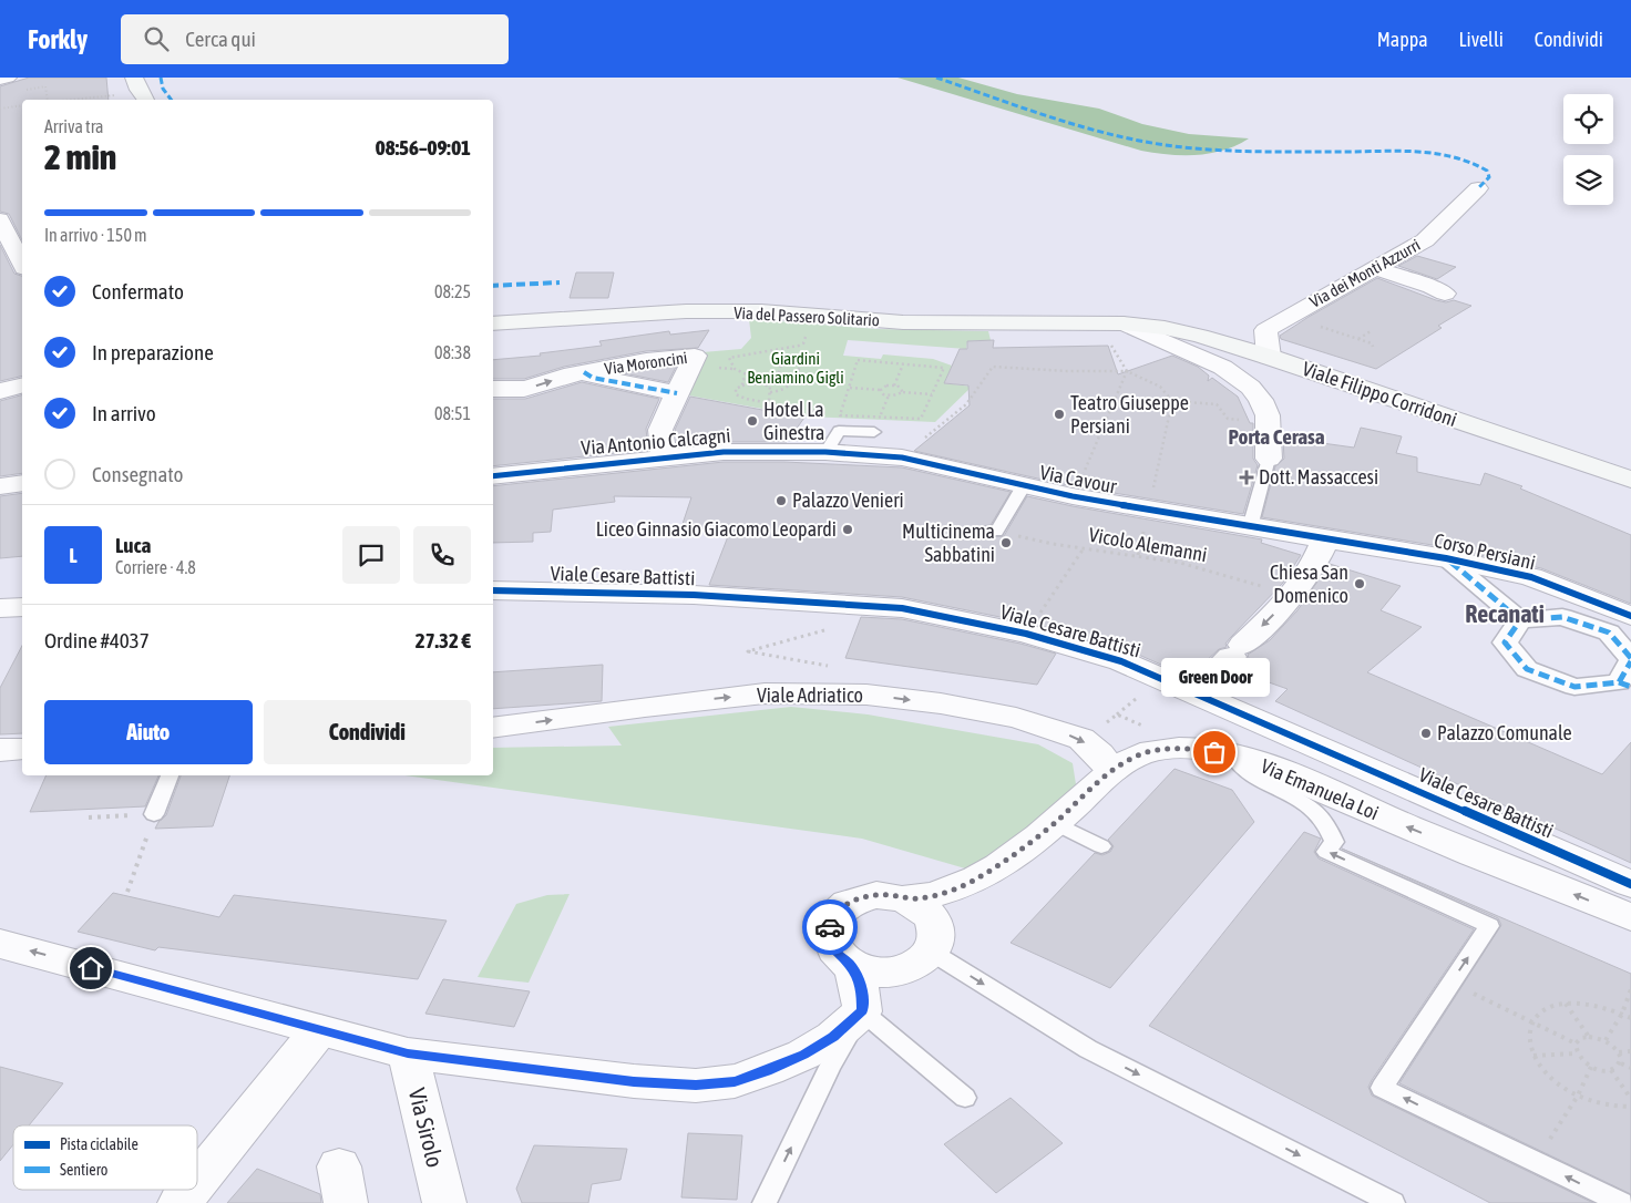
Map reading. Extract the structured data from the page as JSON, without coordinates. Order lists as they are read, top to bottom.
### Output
{
  "streets": {
    "main road": ["Via del Passero Solitario", "Viale Filippo Corridoni"],
    "street": [
      "Via dei Monti Azzurri",
      "Via Moroncini",
      "Via Antonio Calcagni",
      "Via Cavour",
      "Corso Persiani",
      "Viale Cesare Battisti",
      "Viale Adriatico",
      "Via Emanuela Loi",
      "Via Sirolo"
    ],
    "path": ["Vicolo Alemanni"]
  },
  "crossings": [
    ["Via dei Monti Azzurri", "Viale Filippo Corridoni"],
    ["Via del Passero Solitario", "Viale Filippo Corridoni"],
    ["Via Moroncini", "Via Antonio Calcagni"],
    ["Via Antonio Calcagni", "Via Cavour"],
    ["Via Cavour", "Corso Persiani"],
    ["Viale Adriatico", "Via Emanuela Loi"]
  ],
  "one_way": ["Viale Adriatico"],
  "districts": ["Porta Cerasa", "Recanati"],
  "parks": ["Giardini Beniamino Gigli"],
  "places": {
    "other": [
      "Teatro Giuseppe Persiani",
      "Hotel La Ginestra",
      "Palazzo Venieri",
      "Liceo Ginnasio Giacomo Leopardi",
      "Multicinema Sabbatini",
      "Chiesa San Domenico",
      "Palazzo Comunale",
      "Green Door"
    ],
    "health": ["Dott. Massaccesi"]
  },
  "legend": ["Pista ciclabile", "Sentiero"],
  "page": {
    "header": "Forkly",
    "search": "Cerca qui",
    "nav": ["Mappa", "Livelli", "Condividi"],
    "heading": ["2 min", "Arriva tra", "08:56–09:01"],
    "panel": [
      "Luca",
      "Corriere · 4.8",
      "Ordine #4037",
      "27.32 €"
    ],
    "bar": "In arrivo · 150 m",
    "list": [
      ["Confermato", "08:25"],
      ["In preparazione", "08:38"],
      ["In arrivo", "08:51"],
      "Consegnato"
    ],
    "round": "L",
    "bubble": "Green Door",
    "buttons": ["Aiuto", "Condividi"]
  }
}
